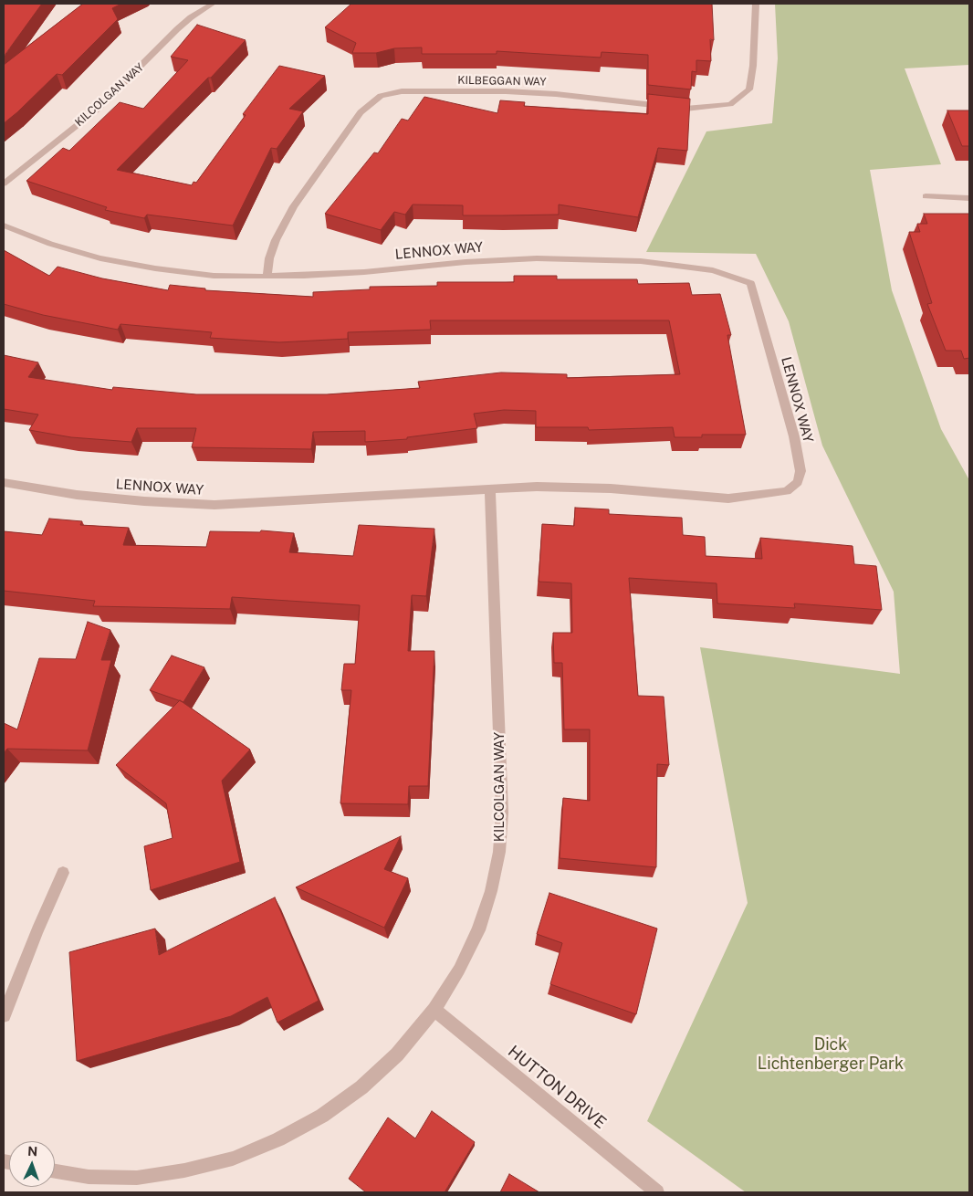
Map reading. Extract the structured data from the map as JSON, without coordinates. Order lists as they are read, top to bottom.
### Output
{
  "streets": {
    "street": [
      "KILBEGGAN WAY",
      "KILCOLGAN WAY",
      "LENNOX WAY",
      "HUTTON DRIVE"
    ]
  },
  "crossings": [
    ["KILBEGGAN WAY", "LENNOX WAY"],
    ["KILCOLGAN WAY", "LENNOX WAY"],
    ["KILCOLGAN WAY", "HUTTON DRIVE"]
  ],
  "parks": ["Dick Lichtenberger Park"],
  "north": "top"
}
